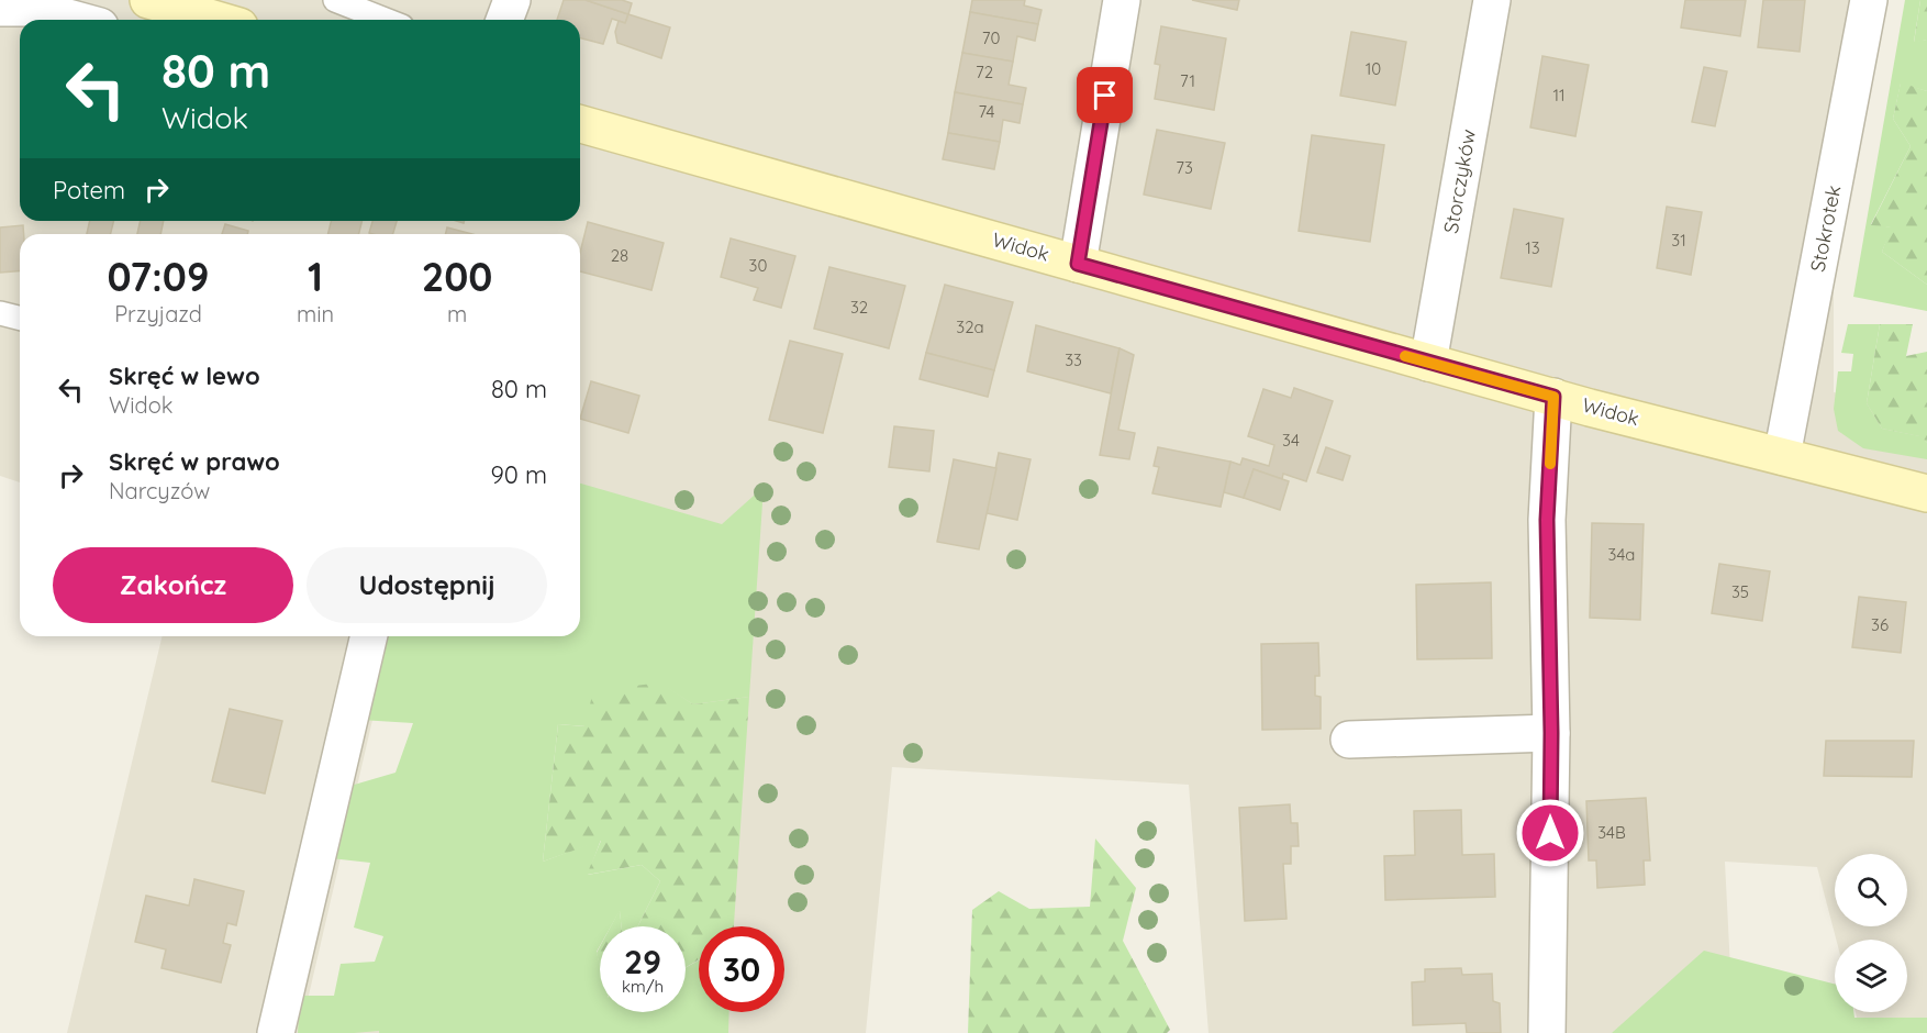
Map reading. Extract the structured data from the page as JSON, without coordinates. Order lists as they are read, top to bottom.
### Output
{
  "streets": {
    "main road": ["Widok"],
    "street": ["Storczyków", "Stokrotek"]
  },
  "crossings": [
    ["Storczyków", "Widok"],
    ["Stokrotek", "Widok"]
  ],
  "house_numbers": [
    "70",
    "10",
    "72",
    "71",
    "11",
    "74",
    "73",
    "31",
    "13",
    "28",
    "30",
    "32",
    "32a",
    "33",
    "34",
    "34a",
    "35",
    "36",
    "34B"
  ],
  "page": {
    "turn": ["80 m", "Widok"],
    "then": "Potem",
    "eta": [
      "07:09",
      "Przyjazd",
      "1",
      "min",
      "200",
      "m"
    ],
    "list": [
      {
        "name": "Skręć w lewo",
        "note": "Widok",
        "value": "80 m"
      },
      {
        "name": "Skręć w prawo",
        "note": "Narcyzów",
        "value": "90 m"
      }
    ],
    "buttons": ["Zakończ", "Udostępnij"],
    "speed": "29 km/h",
    "limit": "30"
  }
}
